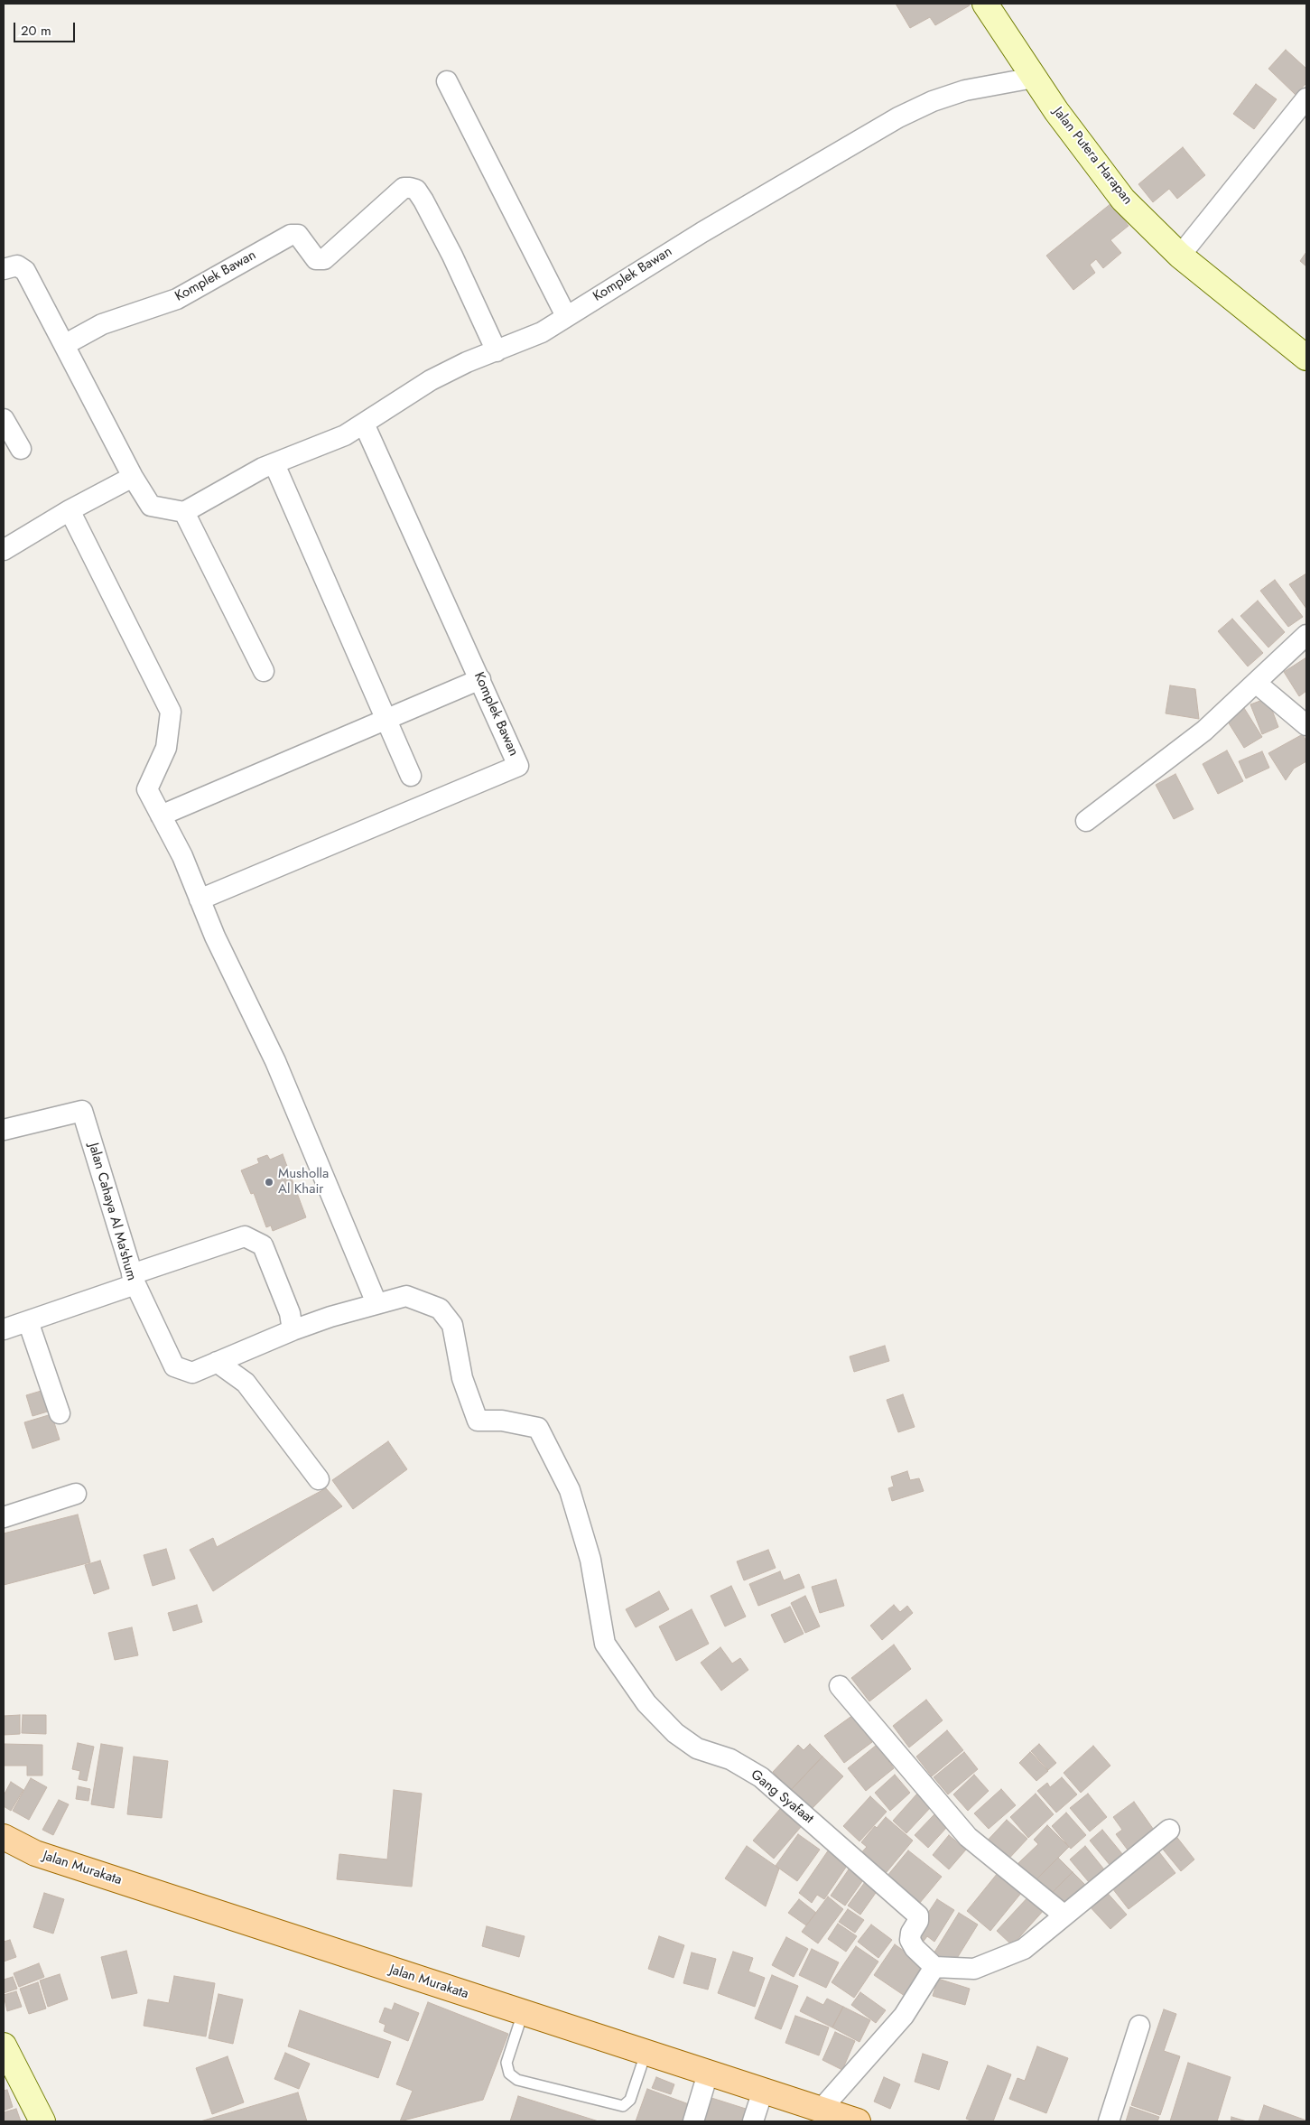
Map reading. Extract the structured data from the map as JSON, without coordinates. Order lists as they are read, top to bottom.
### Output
{
  "streets": {
    "main road": ["Jalan Murakata"],
    "street": [
      "Jalan Putera Harapan",
      "Komplek Bawan",
      "Jalan Cahaya Al Ma'shum",
      "Gang Syafaat"
    ]
  },
  "crossings": [
    ["Jalan Putera Harapan", "Komplek Bawan"]
  ],
  "places": ["Musholla Al Khair"],
  "scale_bar": "20 m"
}
